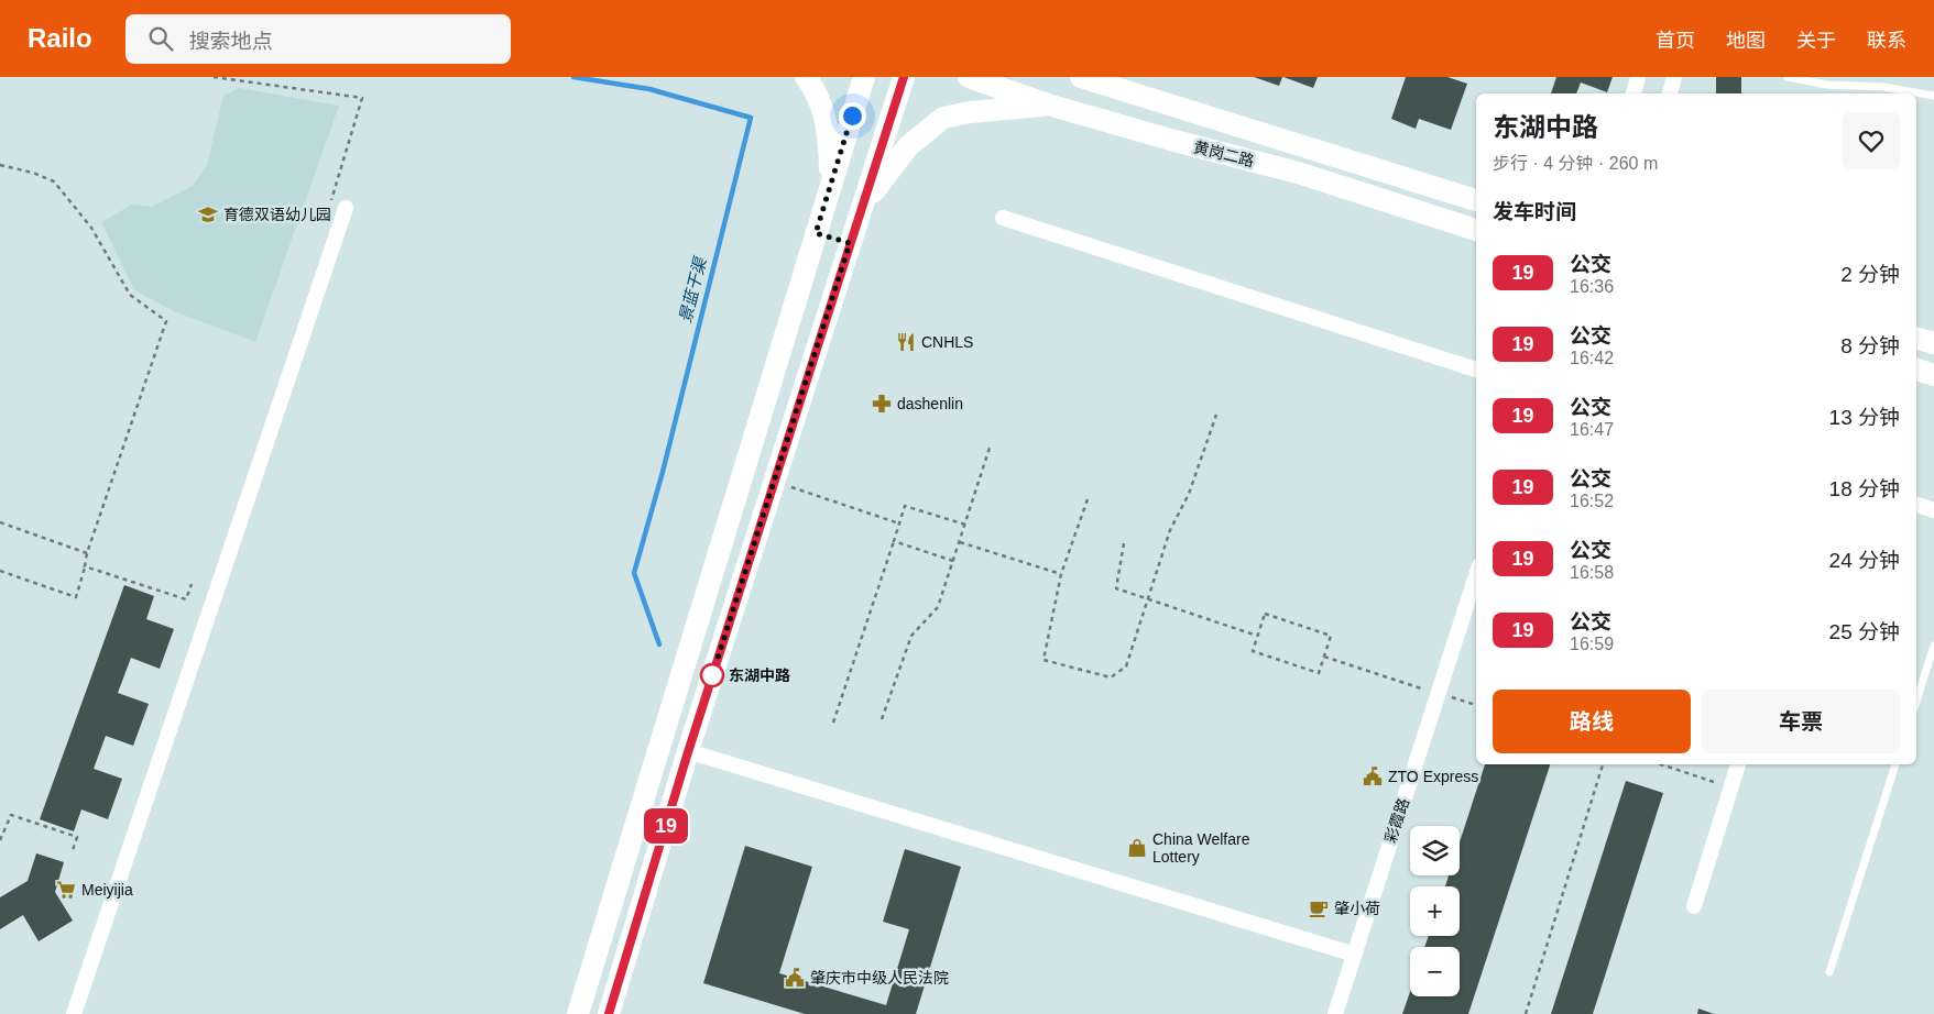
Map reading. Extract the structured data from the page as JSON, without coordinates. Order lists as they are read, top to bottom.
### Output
{
  "streets": {
    "main road": ["黄岗二路"],
    "street": ["彩霞路"]
  },
  "water": ["景蓝干渠"],
  "places": {
    "school or university": ["育德双语幼儿园"],
    "restaurant": ["CNHLS"],
    "pharmacy": ["dashenlin"],
    "other": ["东湖中路"],
    "public building": ["ZTO Express", "肇庆市中级人民法院"],
    "shop": ["China Welfare Lottery"],
    "supermarket": ["Meiyijia"],
    "cafe": ["肇小荷"]
  },
  "lines": ["bus line 19"],
  "page": {
    "header": "Railo",
    "search": "搜索地点",
    "nav": [
      "首页",
      "地图",
      "关于",
      "联系"
    ],
    "on_map": "19",
    "heading": [
      ["东湖中路", "步行 · 4 分钟 · 260 m"],
      "发车时间"
    ],
    "list": [
      {
        "mark": "19",
        "name": "公交",
        "note": "16:36",
        "value": "2 分钟"
      },
      {
        "mark": "19",
        "name": "公交",
        "note": "16:42",
        "value": "8 分钟"
      },
      {
        "mark": "19",
        "name": "公交",
        "note": "16:47",
        "value": "13 分钟"
      },
      {
        "mark": "19",
        "name": "公交",
        "note": "16:52",
        "value": "18 分钟"
      },
      {
        "mark": "19",
        "name": "公交",
        "note": "16:58",
        "value": "24 分钟"
      },
      {
        "mark": "19",
        "name": "公交",
        "note": "16:59",
        "value": "25 分钟"
      }
    ],
    "buttons": ["路线", "车票"],
    "map_buttons": ["+", "−"]
  }
}
